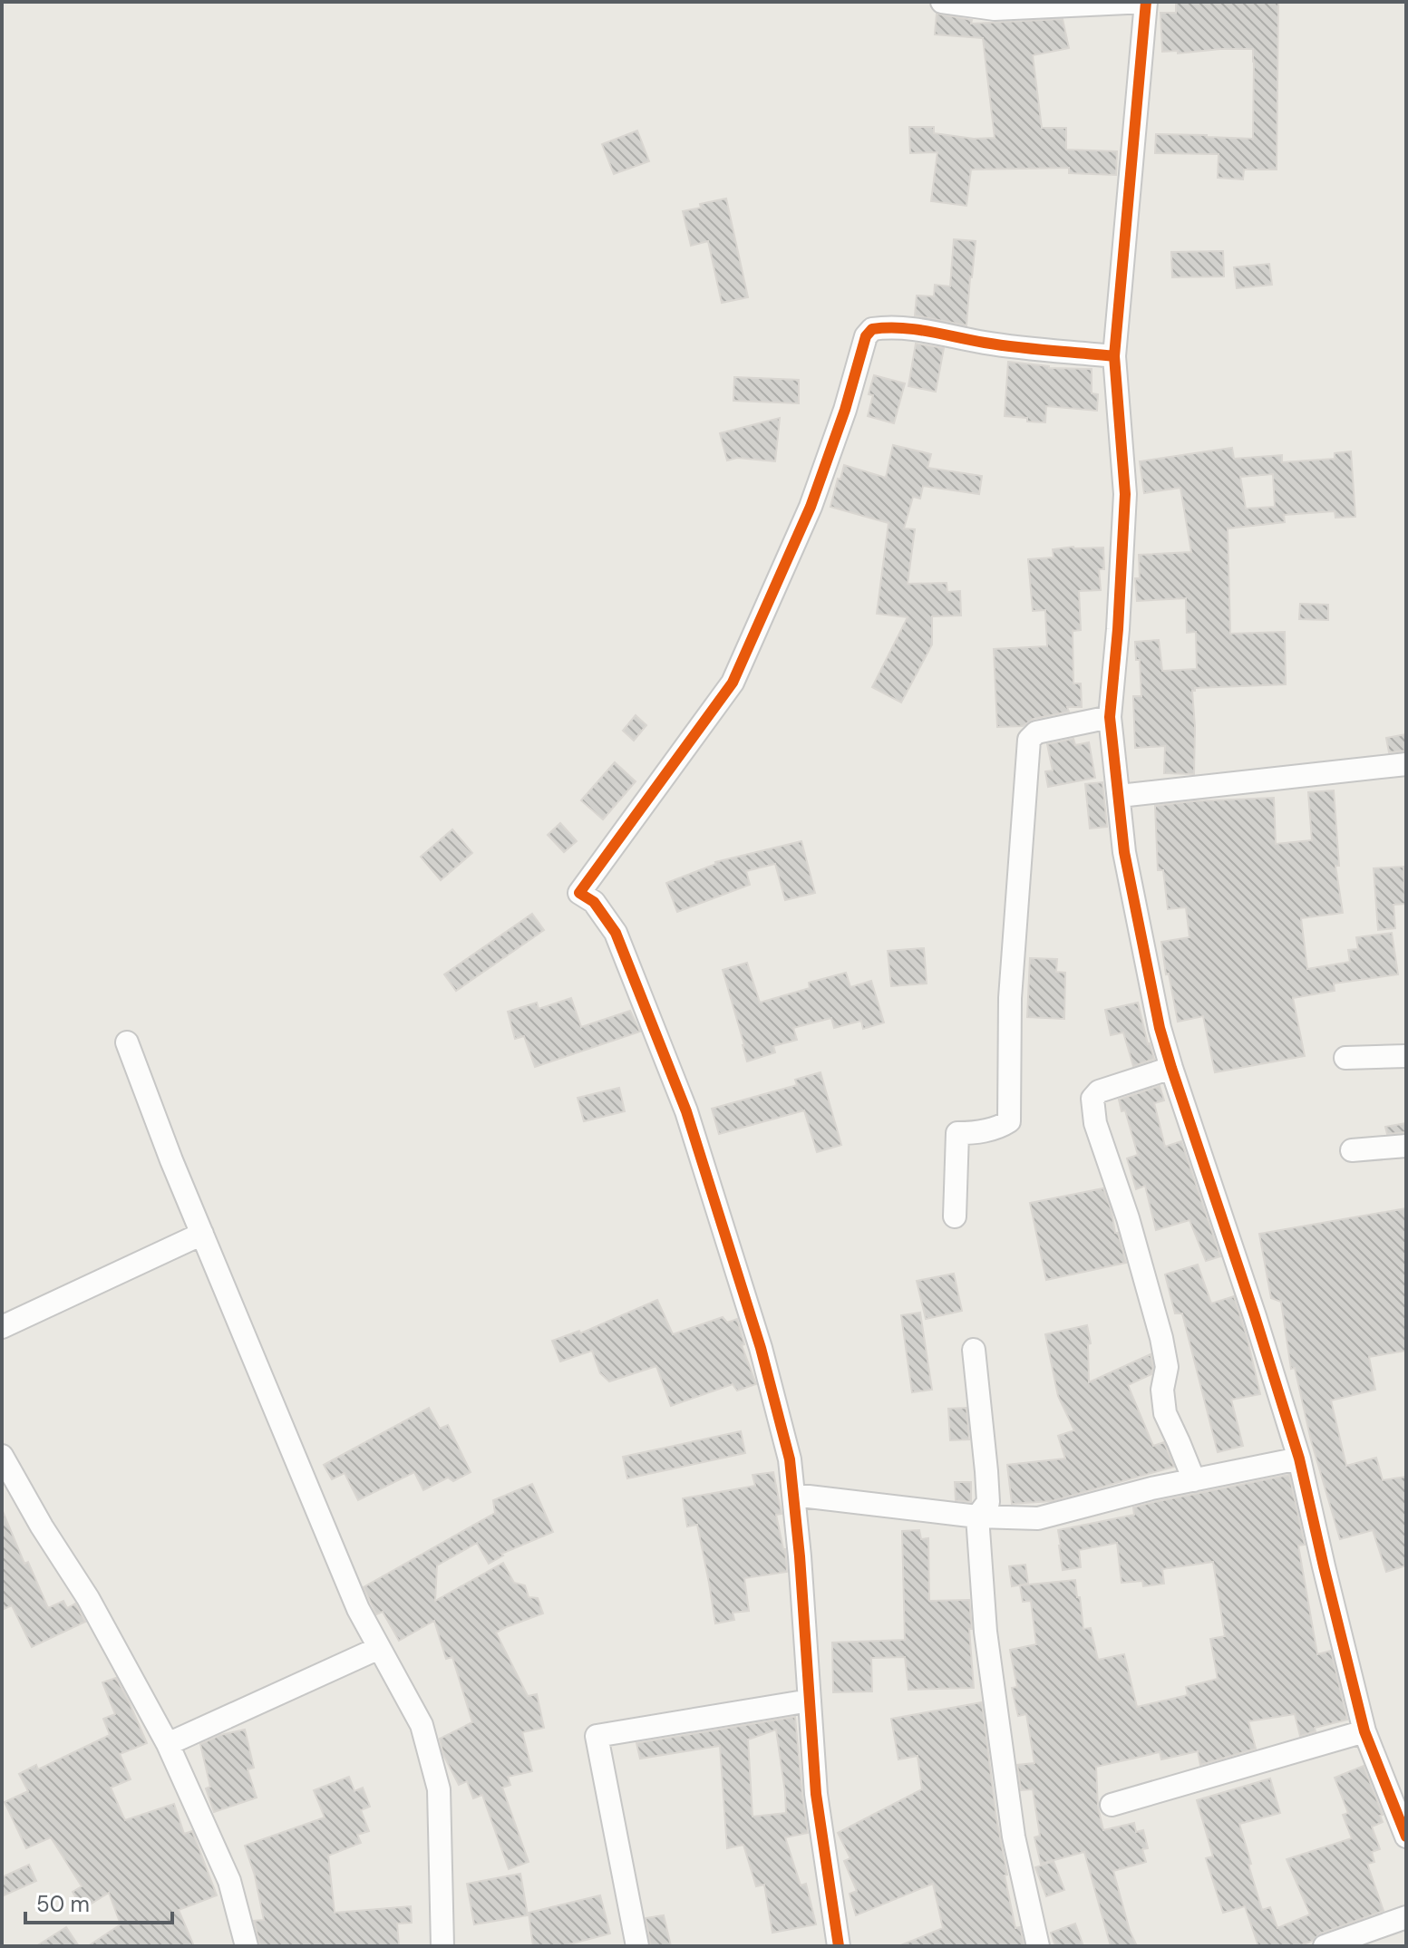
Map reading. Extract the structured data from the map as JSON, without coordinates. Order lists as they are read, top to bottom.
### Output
{
  "scale_bar": "50 m"
}
